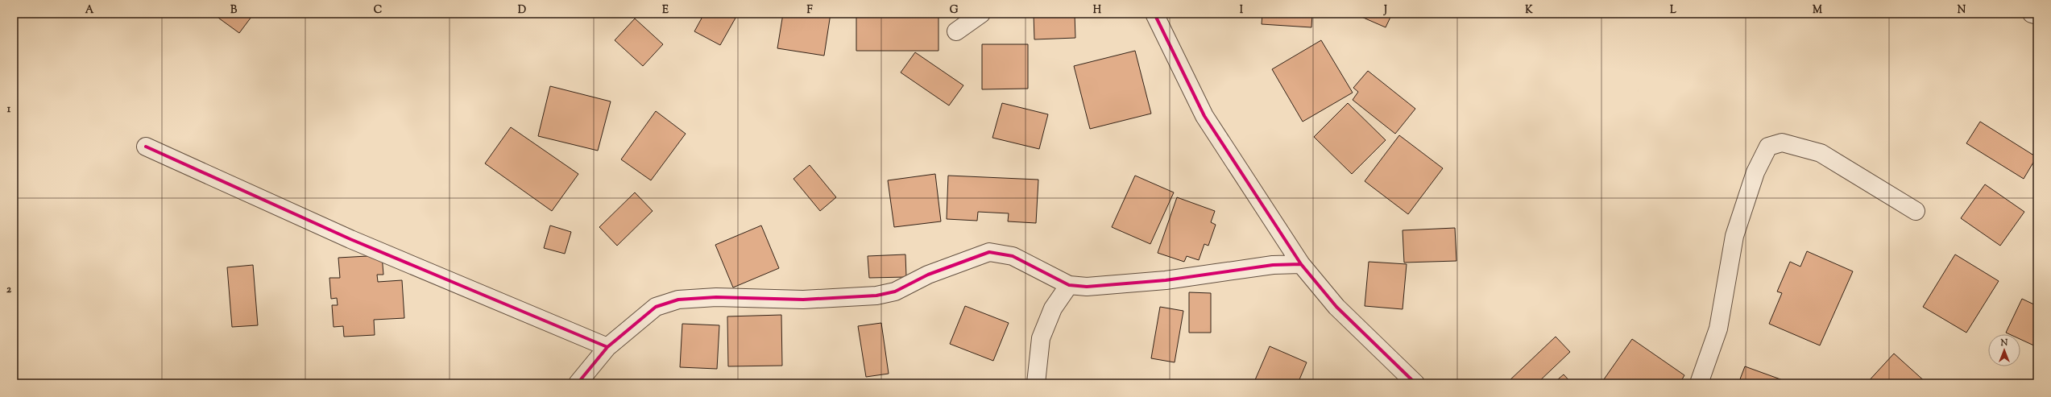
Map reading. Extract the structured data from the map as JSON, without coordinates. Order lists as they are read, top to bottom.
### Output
{
  "north": "top",
  "grid": {
    "columns": [
      "A",
      "B",
      "C",
      "D",
      "E",
      "F",
      "G",
      "H",
      "I",
      "J",
      "K",
      "L",
      "M",
      "N"
    ],
    "rows": ["1", "2"]
  }
}
